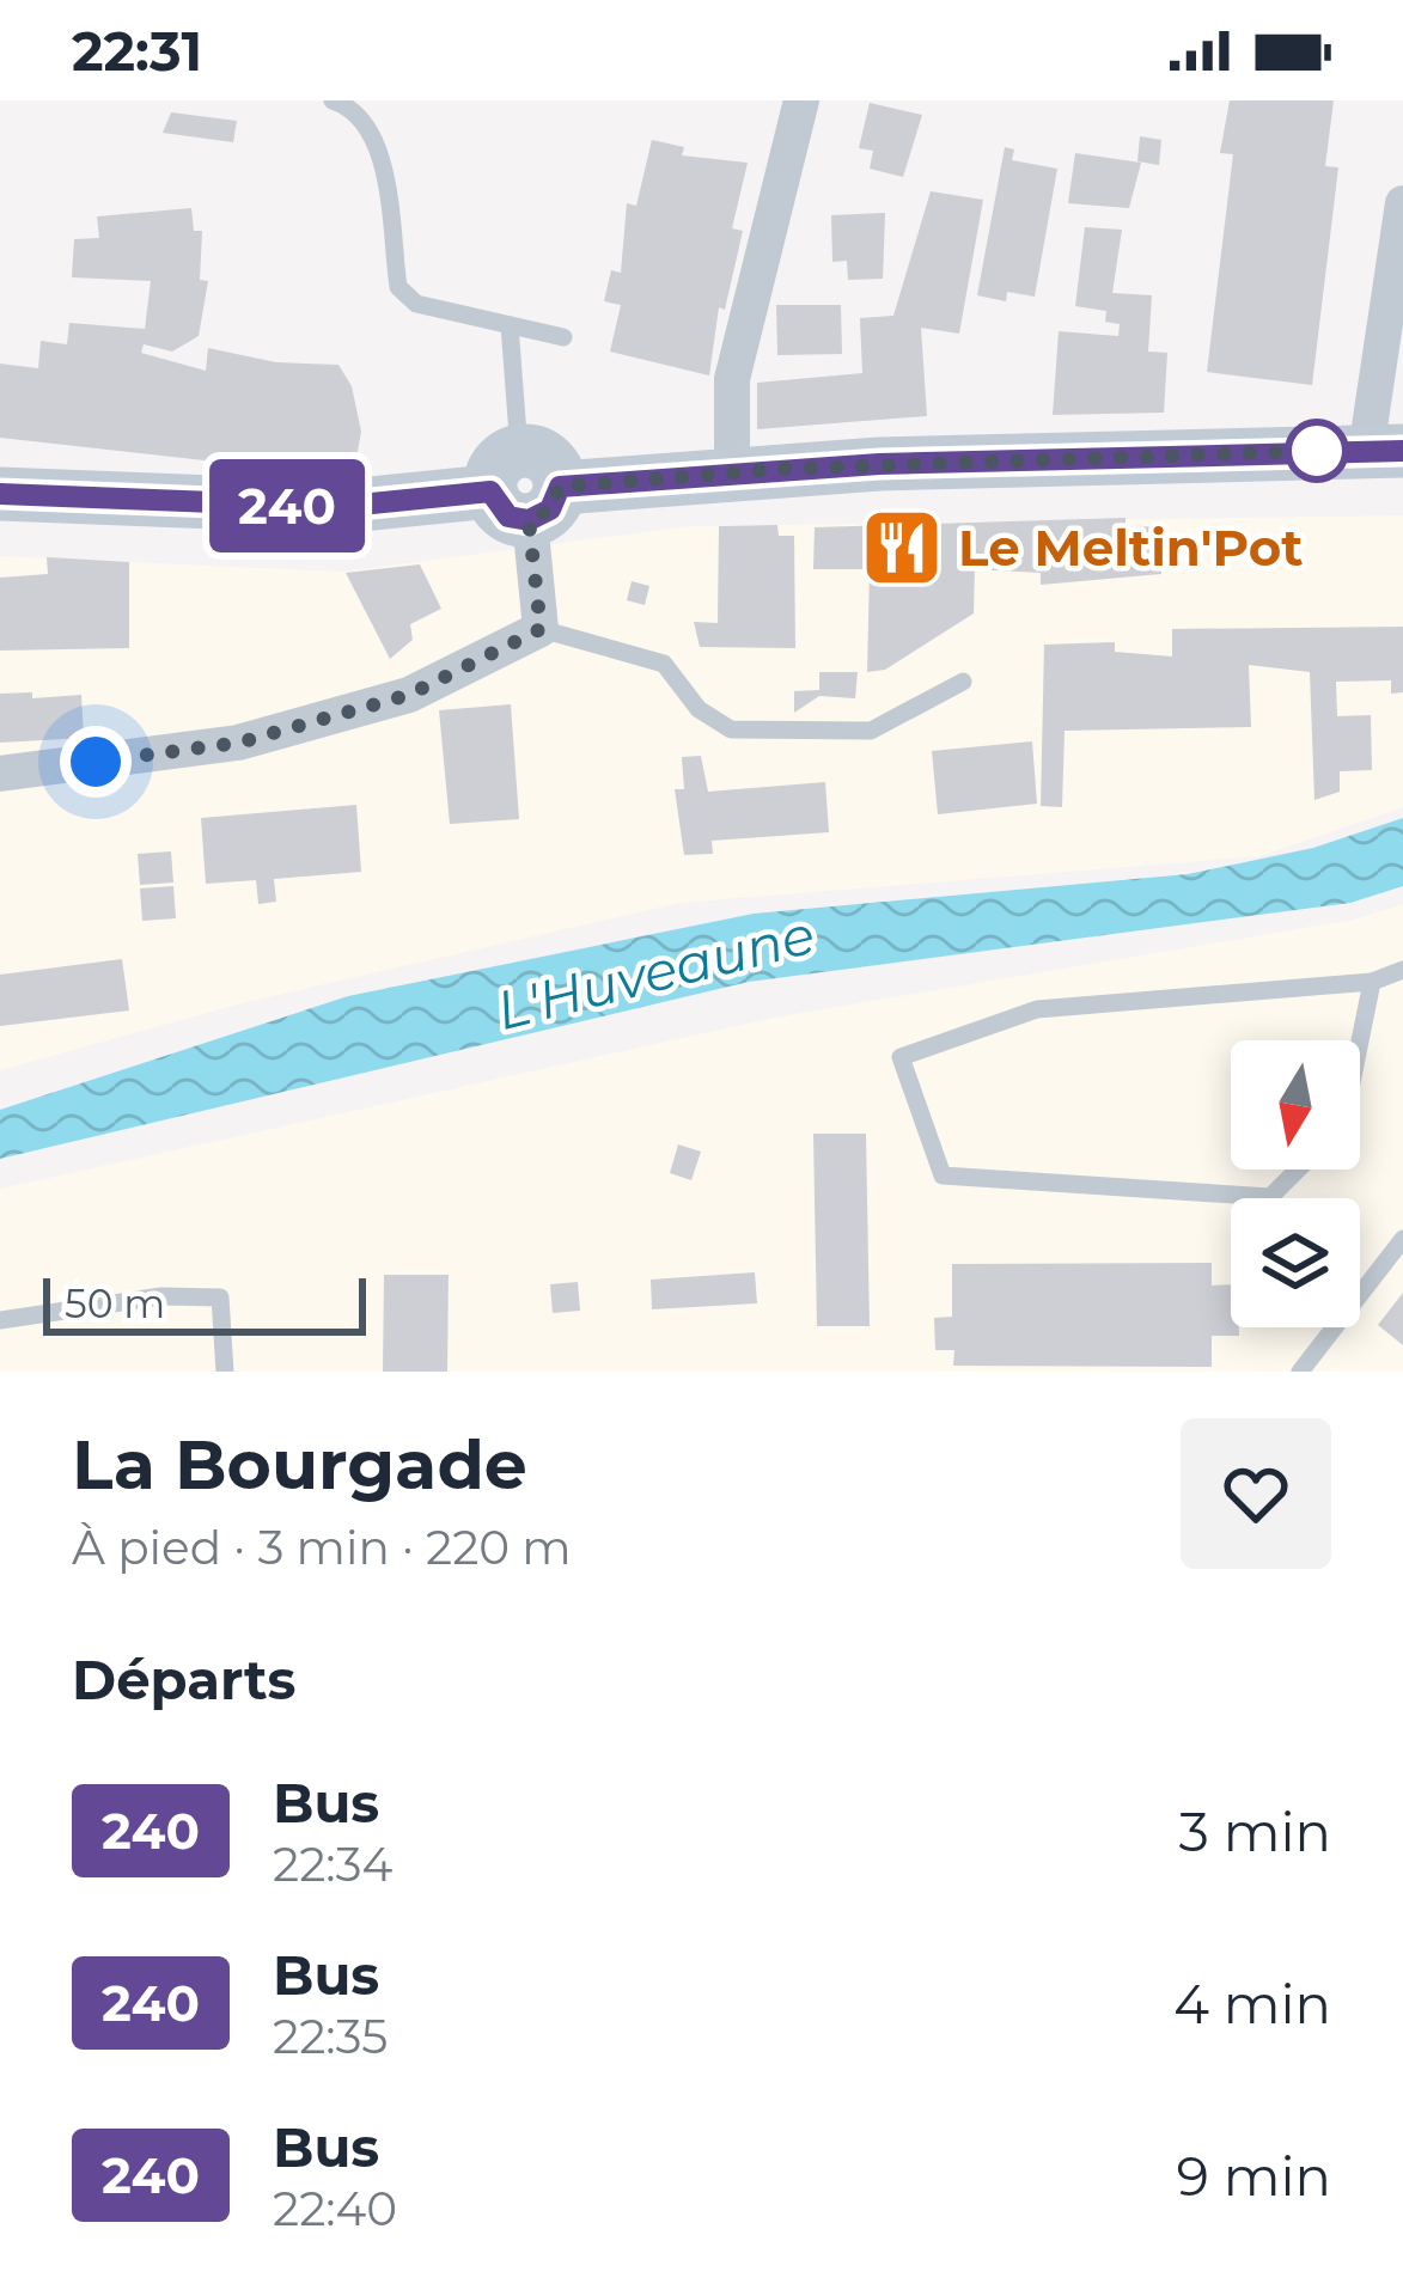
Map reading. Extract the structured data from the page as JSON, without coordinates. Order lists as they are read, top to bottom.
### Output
{
  "water": ["L'Huveaune"],
  "places": {
    "restaurant": ["Le Meltin'Pot"]
  },
  "lines": ["bus line 240"],
  "scale_bar": "50 m",
  "north": "bottom",
  "page": {
    "status": "22:31",
    "on_map": "240",
    "scale": "50 m",
    "heading": [
      ["La Bourgade", "À pied · 3 min · 220 m"],
      "Départs"
    ],
    "list": [
      {
        "mark": "240",
        "name": "Bus",
        "note": "22:34",
        "value": "3 min"
      },
      {
        "mark": "240",
        "name": "Bus",
        "note": "22:35",
        "value": "4 min"
      },
      {
        "mark": "240",
        "name": "Bus",
        "note": "22:40",
        "value": "9 min"
      }
    ]
  }
}
